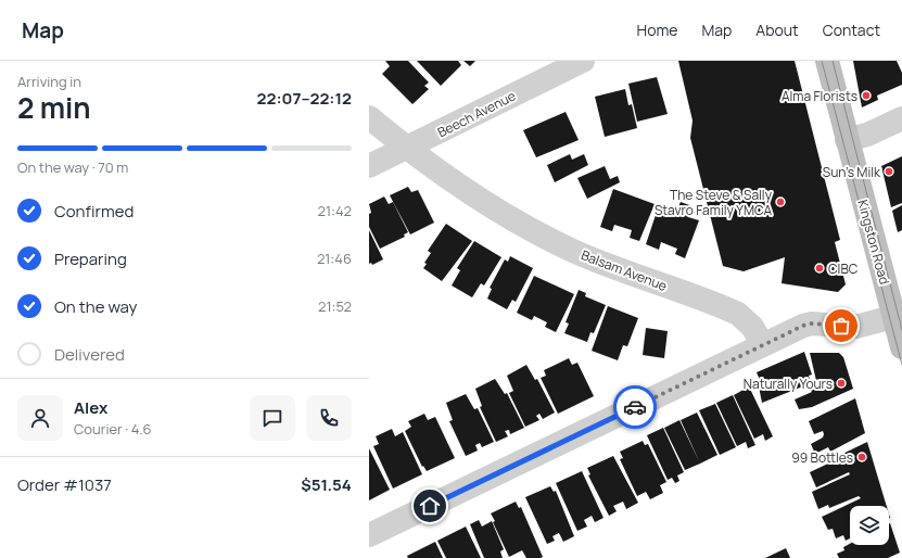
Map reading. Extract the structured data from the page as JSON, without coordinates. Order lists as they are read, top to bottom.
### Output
{
  "streets": {
    "main road": ["Kingston Road"],
    "street": ["Beech Avenue", "Balsam Avenue"]
  },
  "crossings": [
    ["Beech Avenue", "Balsam Avenue"]
  ],
  "places": [
    "Alma Florists",
    "Sun's Milk",
    "The Steve & Sally Stavro Family YMCA",
    "CIBC",
    "Naturally Yours",
    "99 Bottles"
  ],
  "page": {
    "header": "Map",
    "nav": [
      "Home",
      "Map",
      "About",
      "Contact"
    ],
    "heading": ["2 min", "Arriving in", "22:07–22:12"],
    "panel": [
      "Alex",
      "Courier · 4.6",
      "Order #1037",
      "$51.54"
    ],
    "bar": "On the way · 70 m",
    "list": [
      ["Confirmed", "21:42"],
      ["Preparing", "21:46"],
      ["On the way", "21:52"],
      "Delivered"
    ]
  }
}
